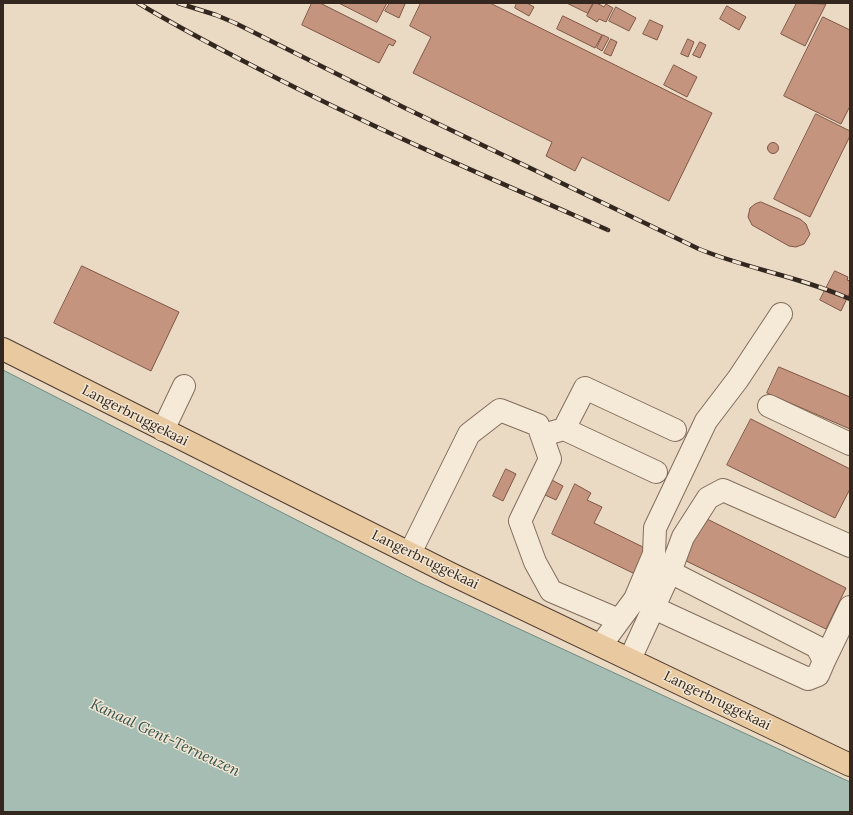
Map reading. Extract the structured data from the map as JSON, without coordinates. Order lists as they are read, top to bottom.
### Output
{
  "streets": {
    "main road": ["Langerbruggekaai"]
  },
  "water": ["Kanaal Gent-Terneuzen"]
}
